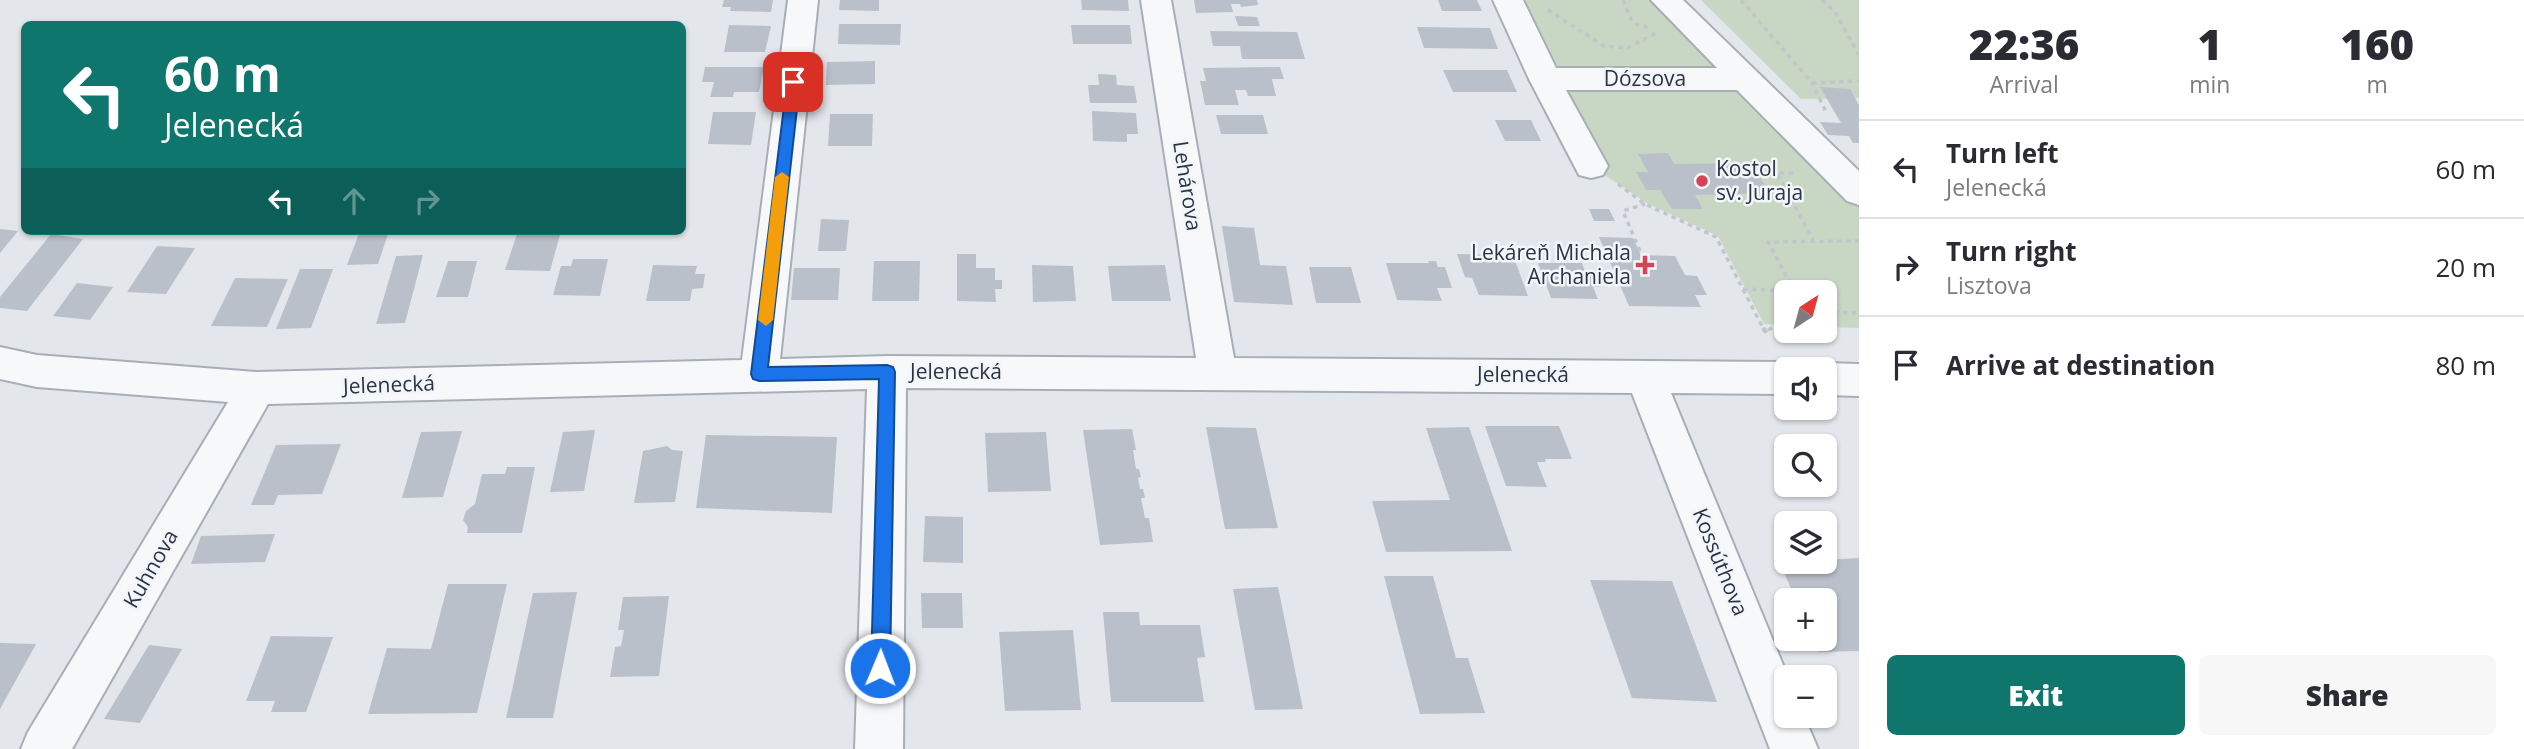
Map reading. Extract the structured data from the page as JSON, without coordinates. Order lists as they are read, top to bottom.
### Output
{
  "streets": {
    "street": [
      "Dózsova",
      "Lehárova",
      "Jelenecká",
      "Kossúthova",
      "Kuhnova"
    ]
  },
  "crossings": [
    ["Lehárova", "Jelenecká"],
    ["Jelenecká", "Kossúthova"],
    ["Jelenecká", "Kuhnova"]
  ],
  "places": {
    "other": ["Kostol sv. Juraja"],
    "health": ["Lekáreň Michala Archaniela"]
  },
  "north": "top right",
  "page": {
    "eta": [
      "22:36",
      "Arrival",
      "1",
      "min",
      "160",
      "m"
    ],
    "turn": ["60 m", "Jelenecká"],
    "list": [
      {
        "name": "Turn left",
        "note": "Jelenecká",
        "value": "60 m"
      },
      {
        "name": "Turn right",
        "note": "Lisztova",
        "value": "20 m"
      },
      {
        "name": "Arrive at destination",
        "value": "80 m"
      }
    ],
    "map_buttons": ["+", "−"],
    "buttons": ["Exit", "Share"]
  }
}
